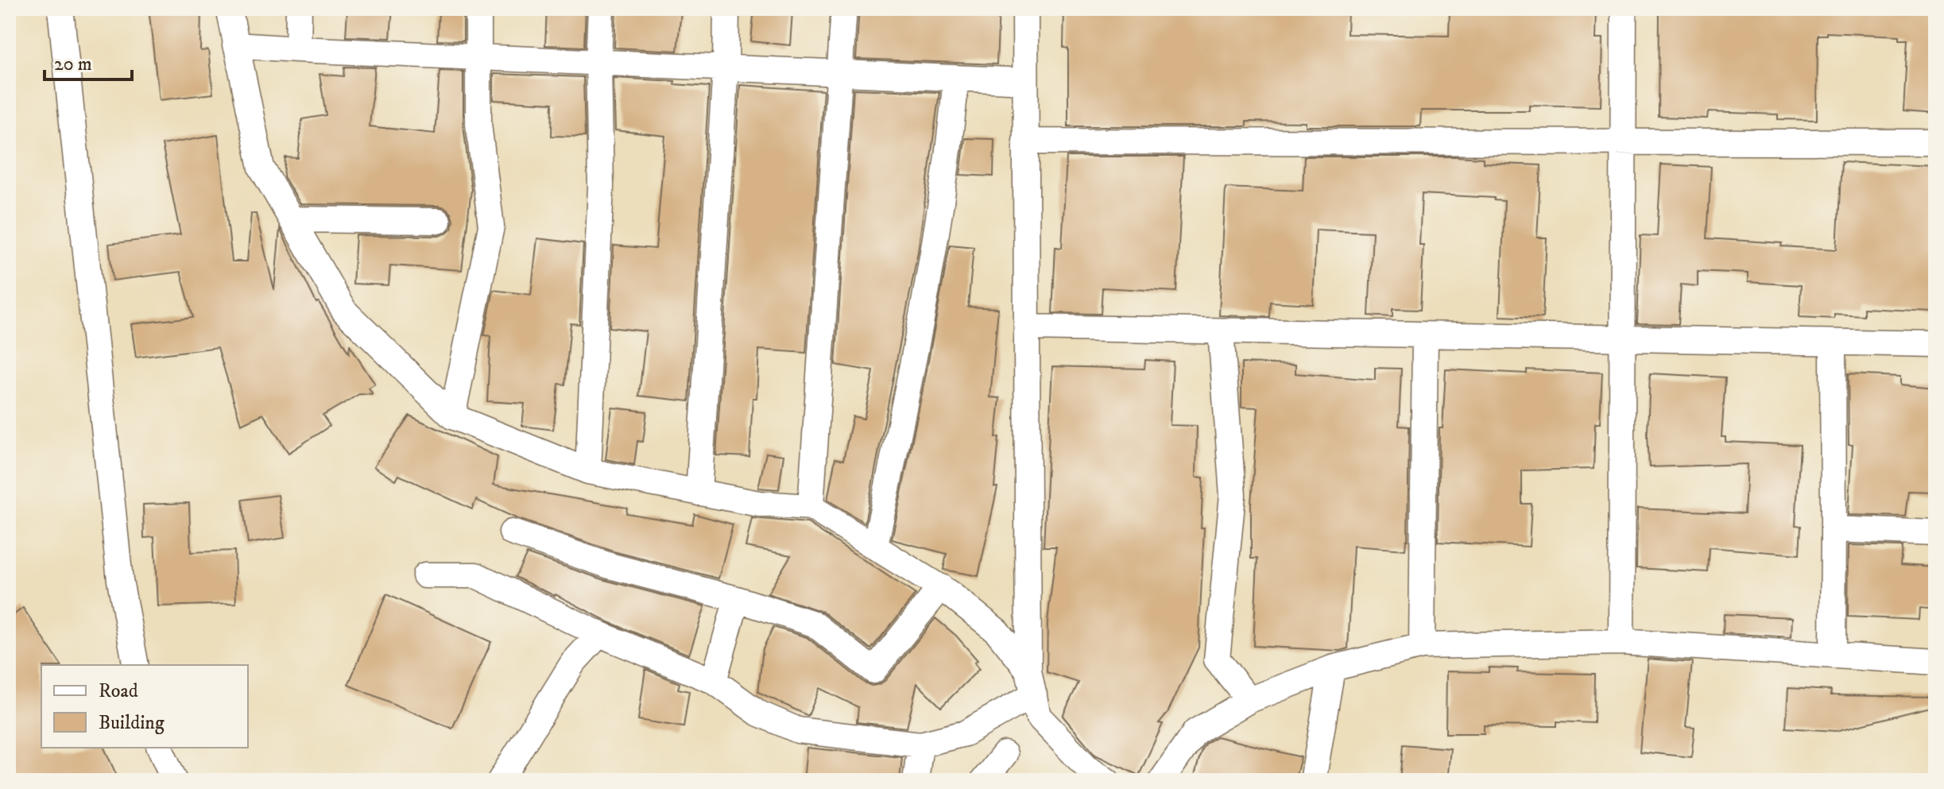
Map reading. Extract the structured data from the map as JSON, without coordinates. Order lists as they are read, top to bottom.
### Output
{
  "legend": ["Road", "Building"],
  "scale_bar": "20 m"
}
